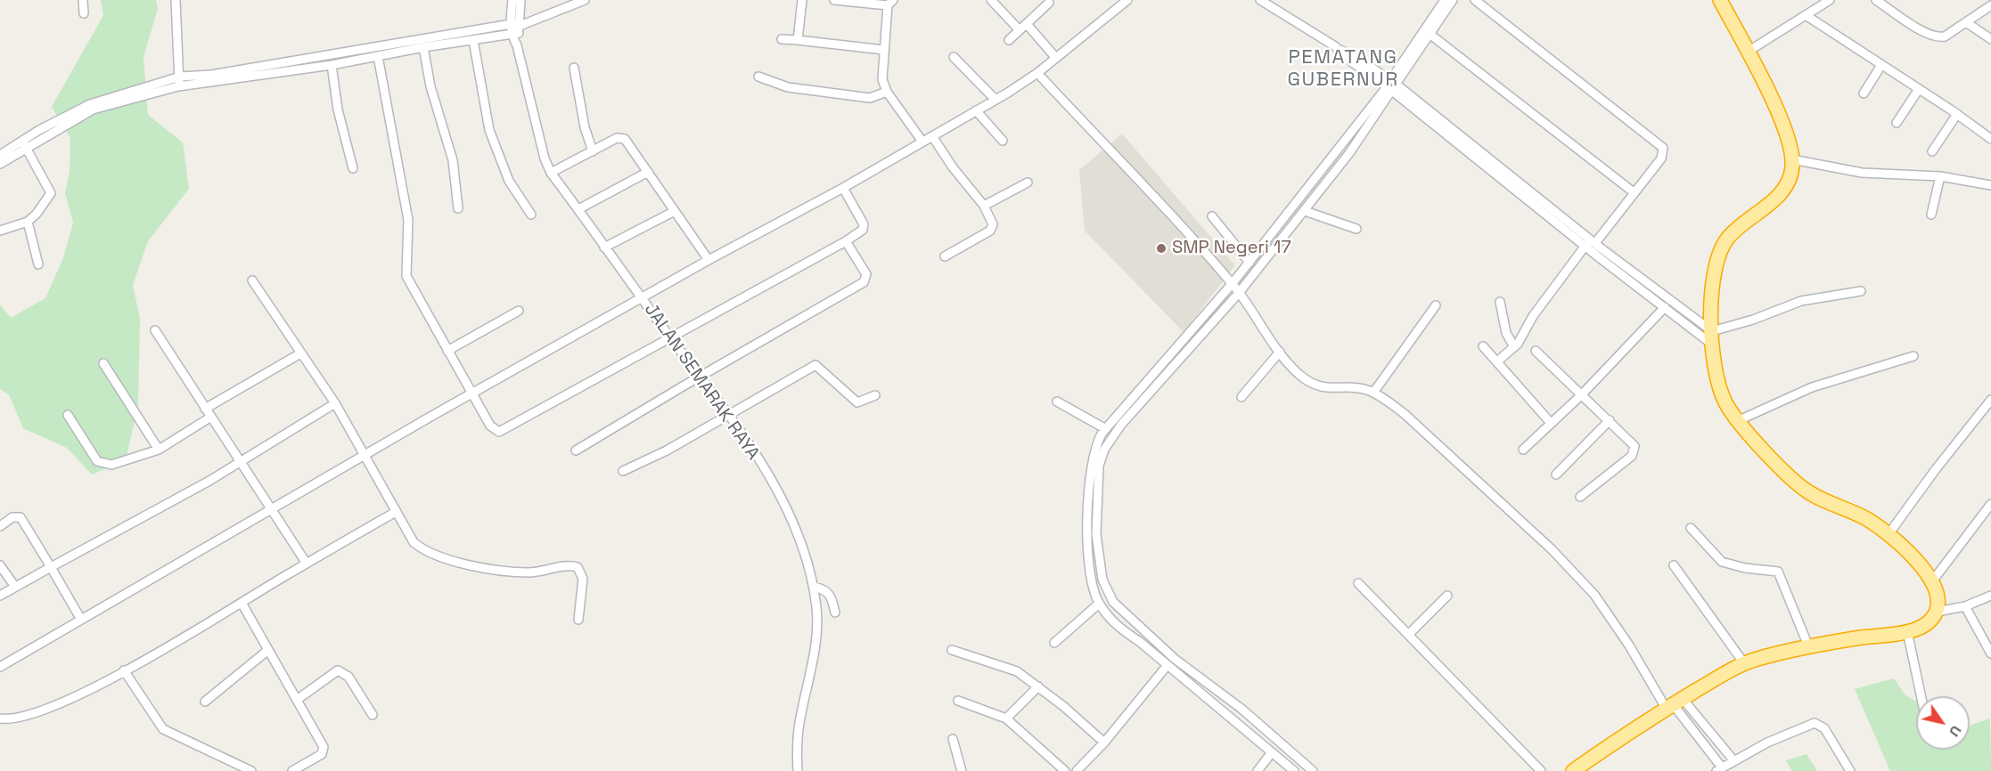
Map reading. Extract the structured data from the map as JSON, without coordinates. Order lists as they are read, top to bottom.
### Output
{
  "streets": {
    "street": ["JALAN SEMARAK RAYA"]
  },
  "districts": ["PEMATANG GUBERNUR"],
  "places": ["SMP Negeri 17"],
  "north": "bottom right"
}
